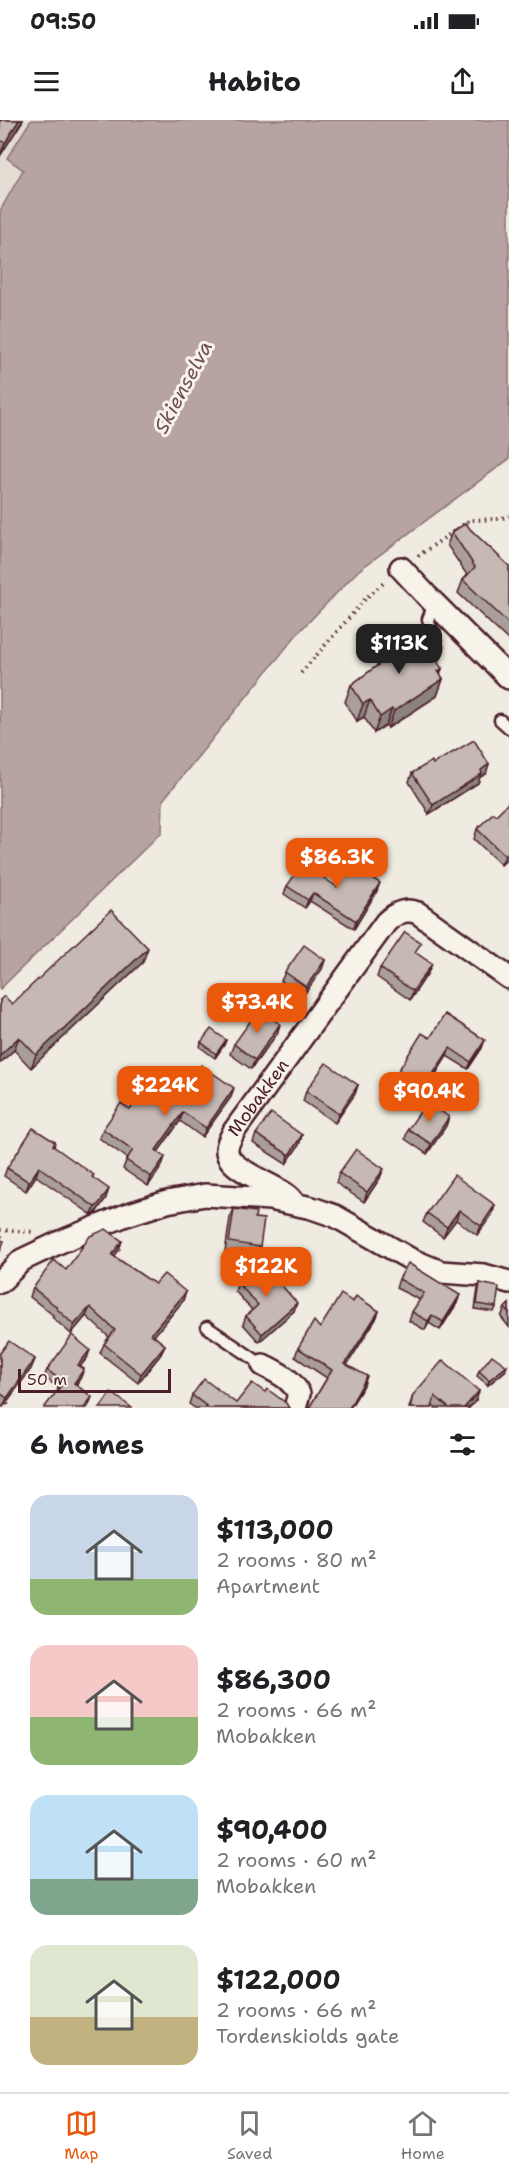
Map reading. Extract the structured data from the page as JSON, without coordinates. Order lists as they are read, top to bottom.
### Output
{
  "streets": {
    "street": ["Mobakken"]
  },
  "water": ["Skienselva"],
  "scale_bar": "50 m",
  "page": {
    "status": "09:50",
    "header": "Habito",
    "price": [
      "$113K",
      "$86.3K",
      "$73.4K",
      "$224K",
      "$90.4K",
      "$122K"
    ],
    "scale": "50 m",
    "heading": "6 homes",
    "list": [
      {
        "name": "$113,000",
        "note": "2 rooms · 80 m² · Apartment"
      },
      {
        "name": "$86,300",
        "note": "2 rooms · 66 m² · Mobakken"
      },
      {
        "name": "$90,400",
        "note": "2 rooms · 60 m² · Mobakken"
      },
      {
        "name": "$122,000",
        "note": "2 rooms · 66 m² · Tordenskiolds gate"
      }
    ],
    "tabs": ["Map", "Saved", "Home"]
  }
}
